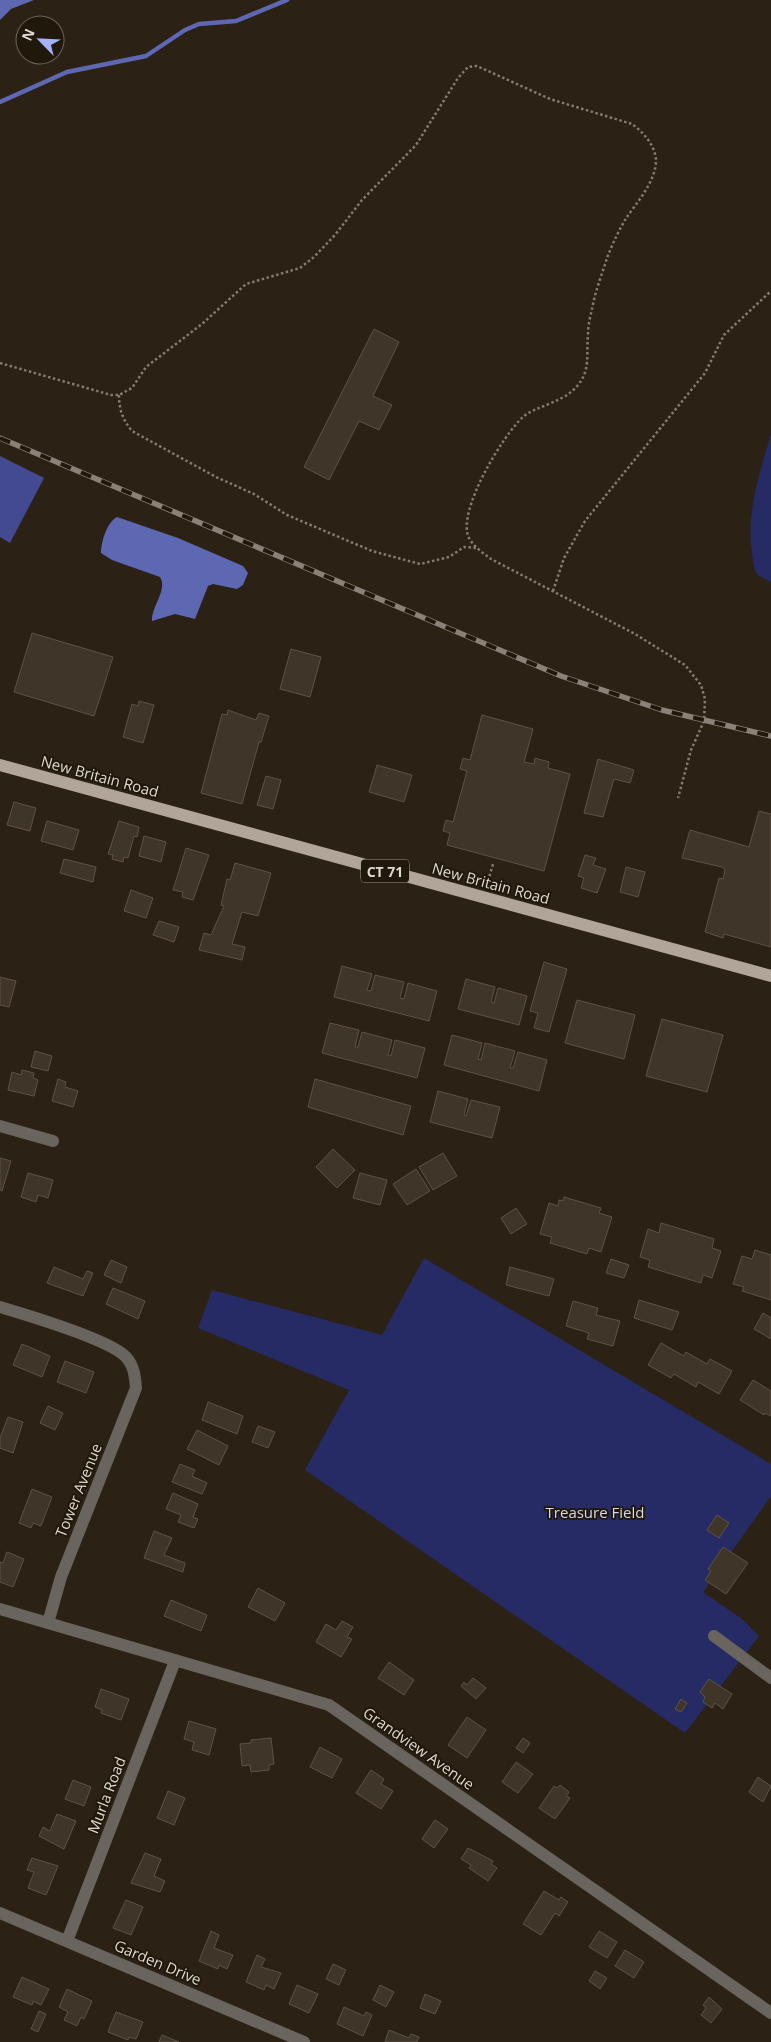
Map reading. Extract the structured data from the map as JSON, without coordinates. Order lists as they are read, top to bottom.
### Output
{
  "streets": {
    "main road": ["New Britain Road", "CT 71"],
    "street": [
      "Tower Avenue",
      "Grandview Avenue",
      "Murla Road",
      "Garden Drive"
    ]
  },
  "crossings": [
    ["Tower Avenue", "Grandview Avenue"],
    ["Grandview Avenue", "Murla Road"],
    ["Murla Road", "Garden Drive"]
  ],
  "parks": ["Treasure Field"],
  "north": "top left"
}
